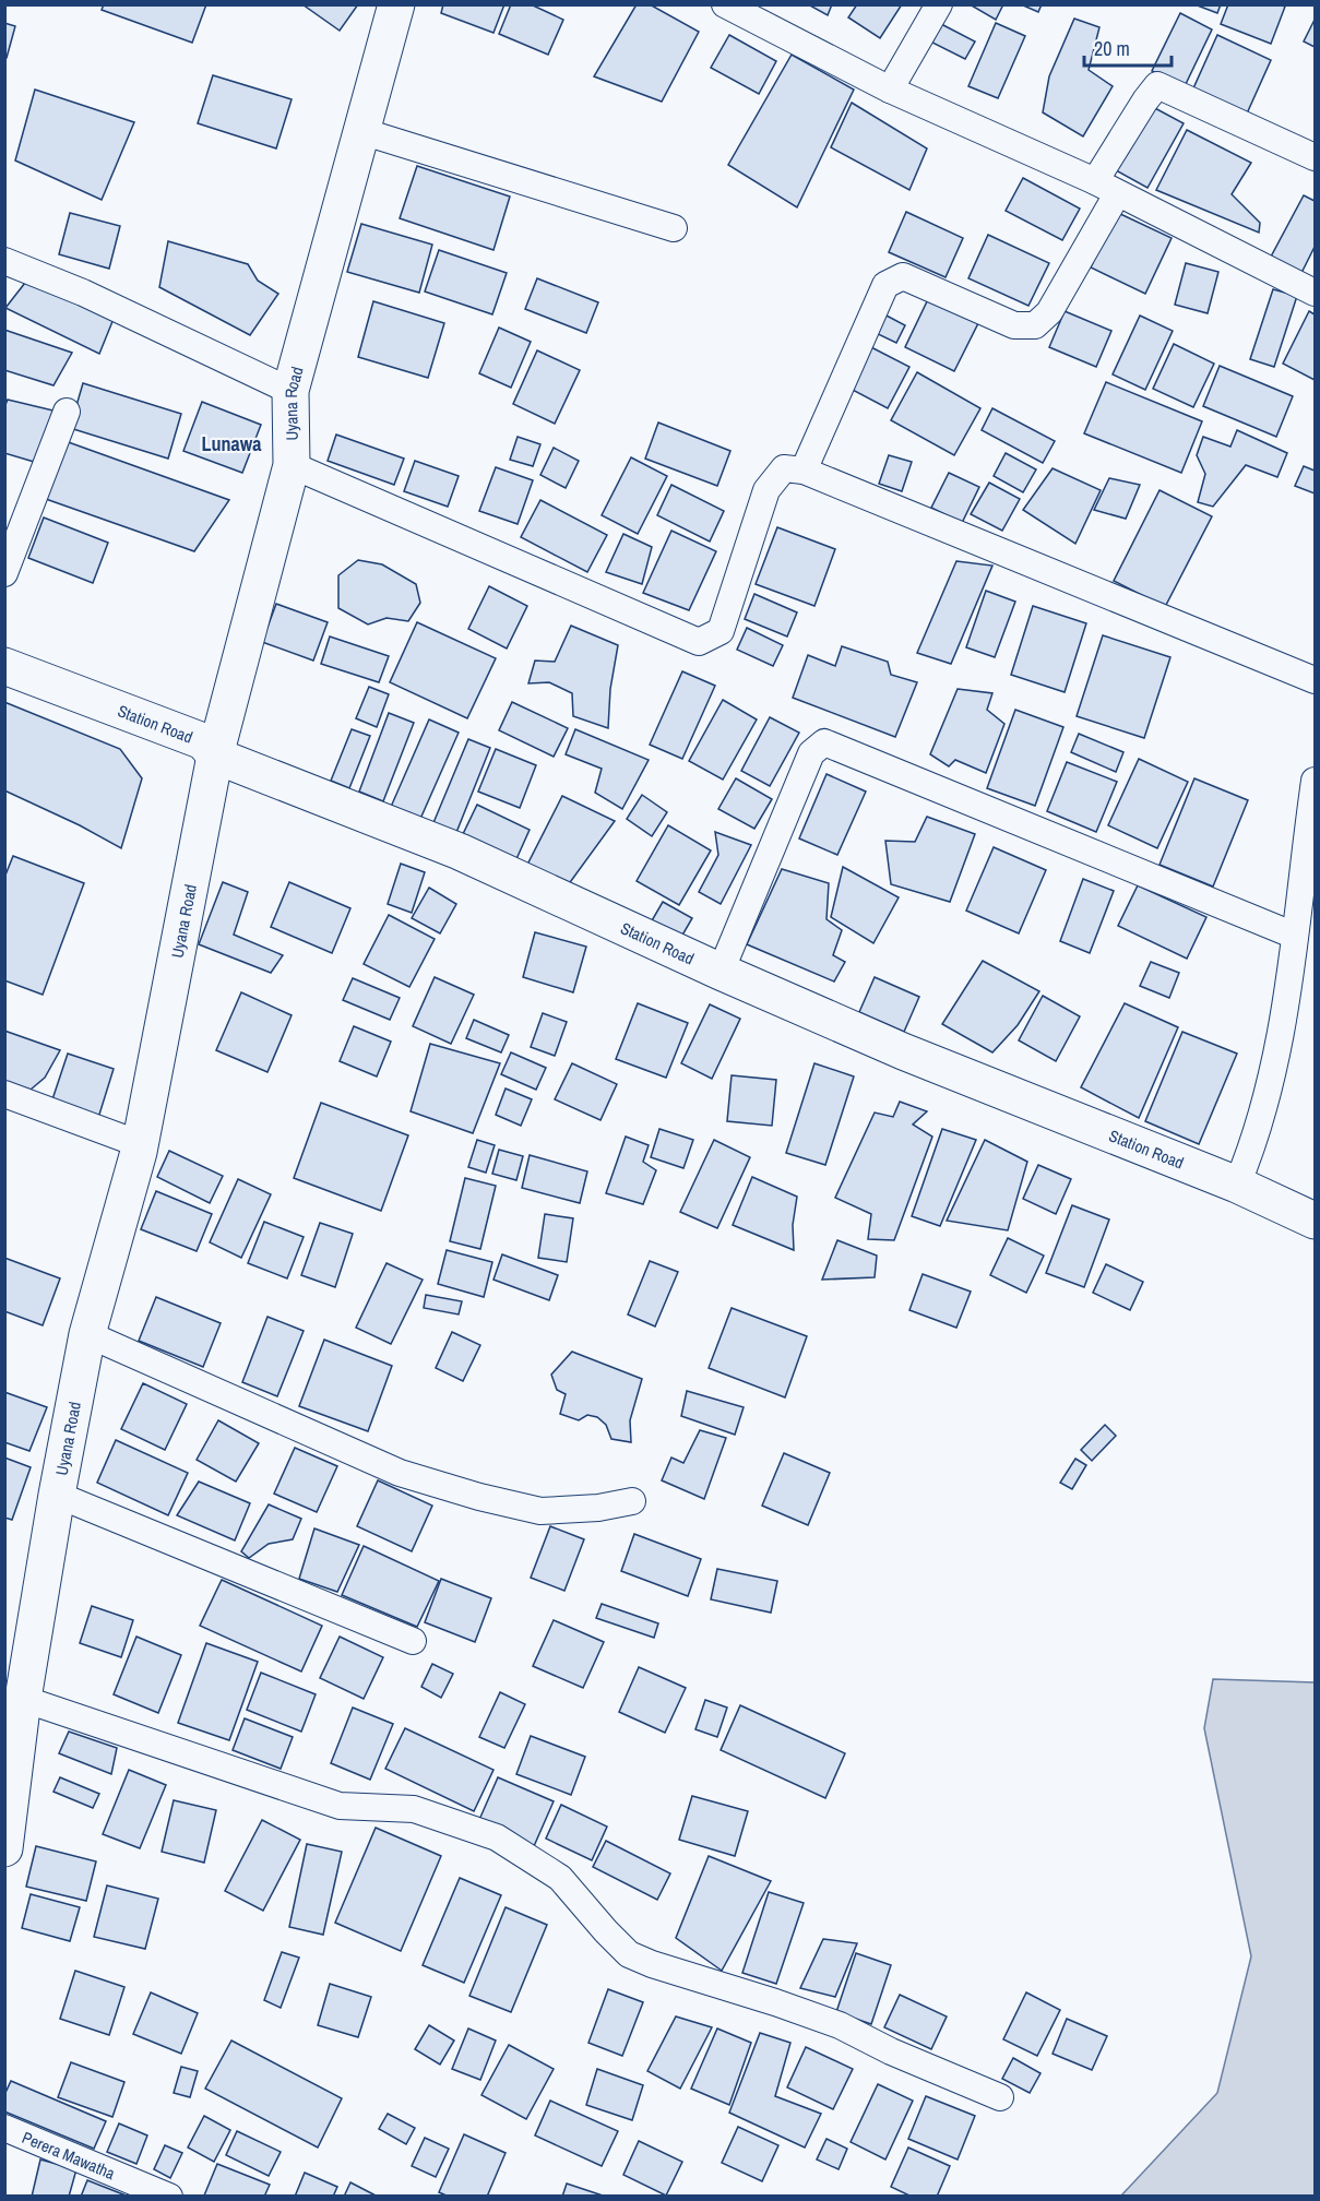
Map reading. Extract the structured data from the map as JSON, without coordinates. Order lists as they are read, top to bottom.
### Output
{
  "streets": {
    "street": ["Uyana Road", "Station Road", "Perera Mawatha"]
  },
  "crossings": [
    ["Uyana Road", "Station Road"]
  ],
  "districts": ["Lunawa"],
  "scale_bar": "20 m"
}
